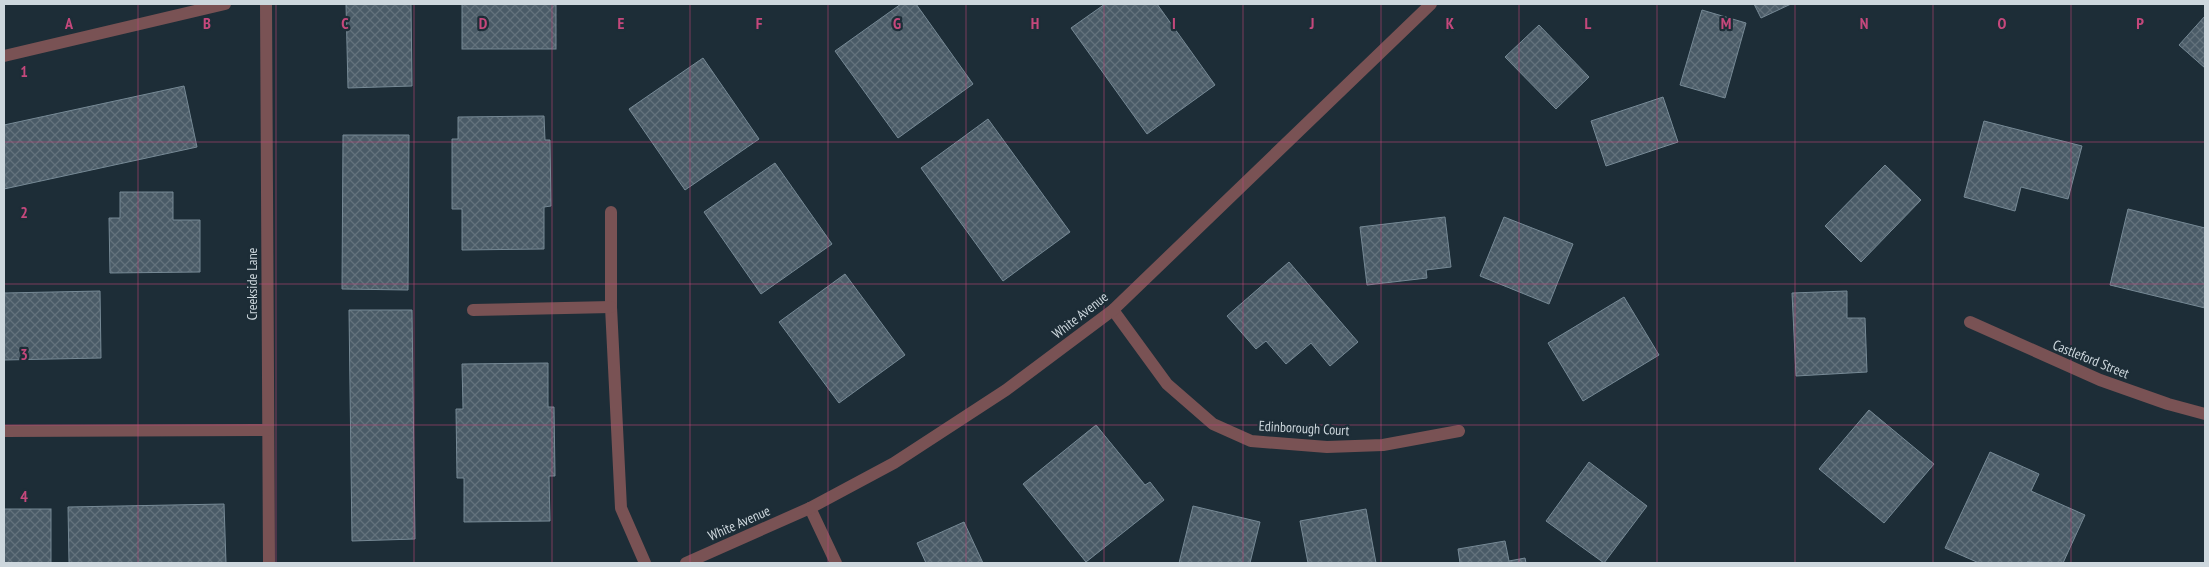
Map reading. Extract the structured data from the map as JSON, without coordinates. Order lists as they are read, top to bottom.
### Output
{
  "streets": {
    "street": [
      "Creekside Lane",
      "White Avenue",
      "Castleford Street",
      "Edinborough Court"
    ]
  },
  "crossings": [
    ["White Avenue", "Edinborough Court"]
  ],
  "grid": {
    "columns": [
      "A",
      "B",
      "C",
      "D",
      "E",
      "F",
      "G",
      "H",
      "I",
      "J",
      "K",
      "L",
      "M",
      "N",
      "O",
      "P"
    ],
    "rows": [
      "1",
      "2",
      "3",
      "4"
    ]
  }
}
